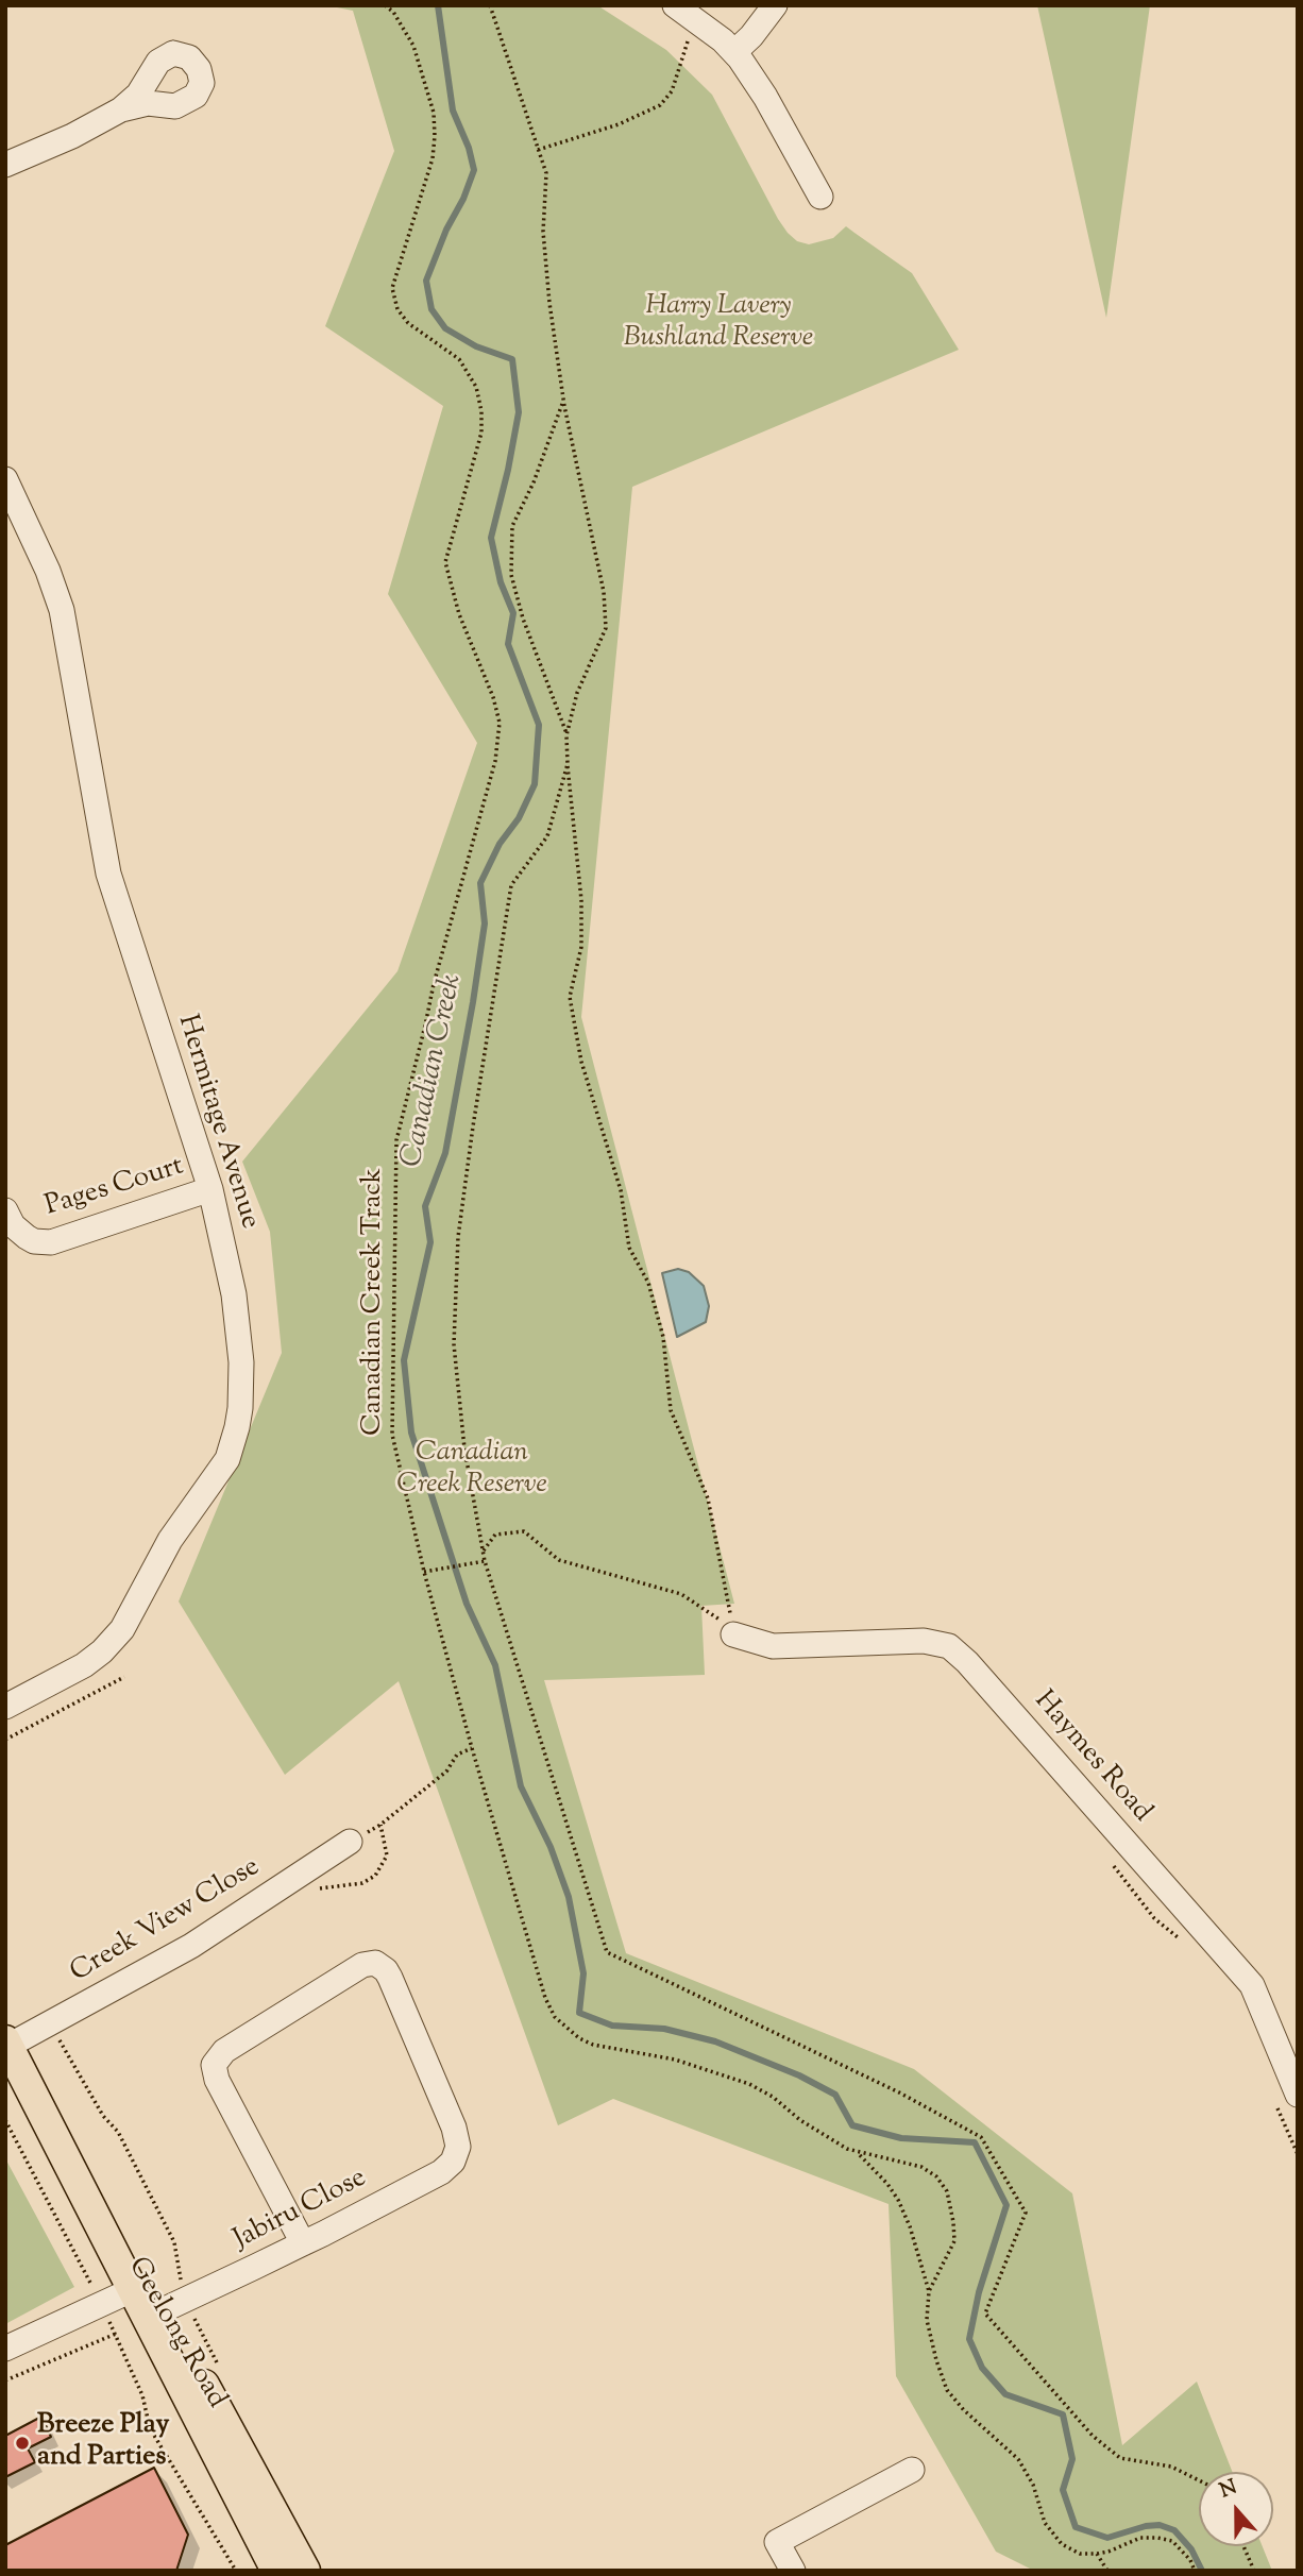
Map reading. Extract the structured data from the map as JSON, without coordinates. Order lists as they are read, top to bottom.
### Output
{
  "streets": {
    "main road": ["Geelong Road"],
    "street": [
      "Hermitage Avenue",
      "Pages Court",
      "Haymes Road",
      "Creek View Close",
      "Jabiru Close"
    ],
    "path": ["Canadian Creek Track"]
  },
  "crossings": [
    ["Hermitage Avenue", "Pages Court"],
    ["Creek View Close", "Geelong Road"],
    ["Jabiru Close", "Geelong Road"]
  ],
  "water": ["Canadian Creek"],
  "parks": ["Harry Lavery Bushland Reserve", "Canadian Creek Reserve"],
  "places": ["Breeze Play and Parties"],
  "north": "top"
}
